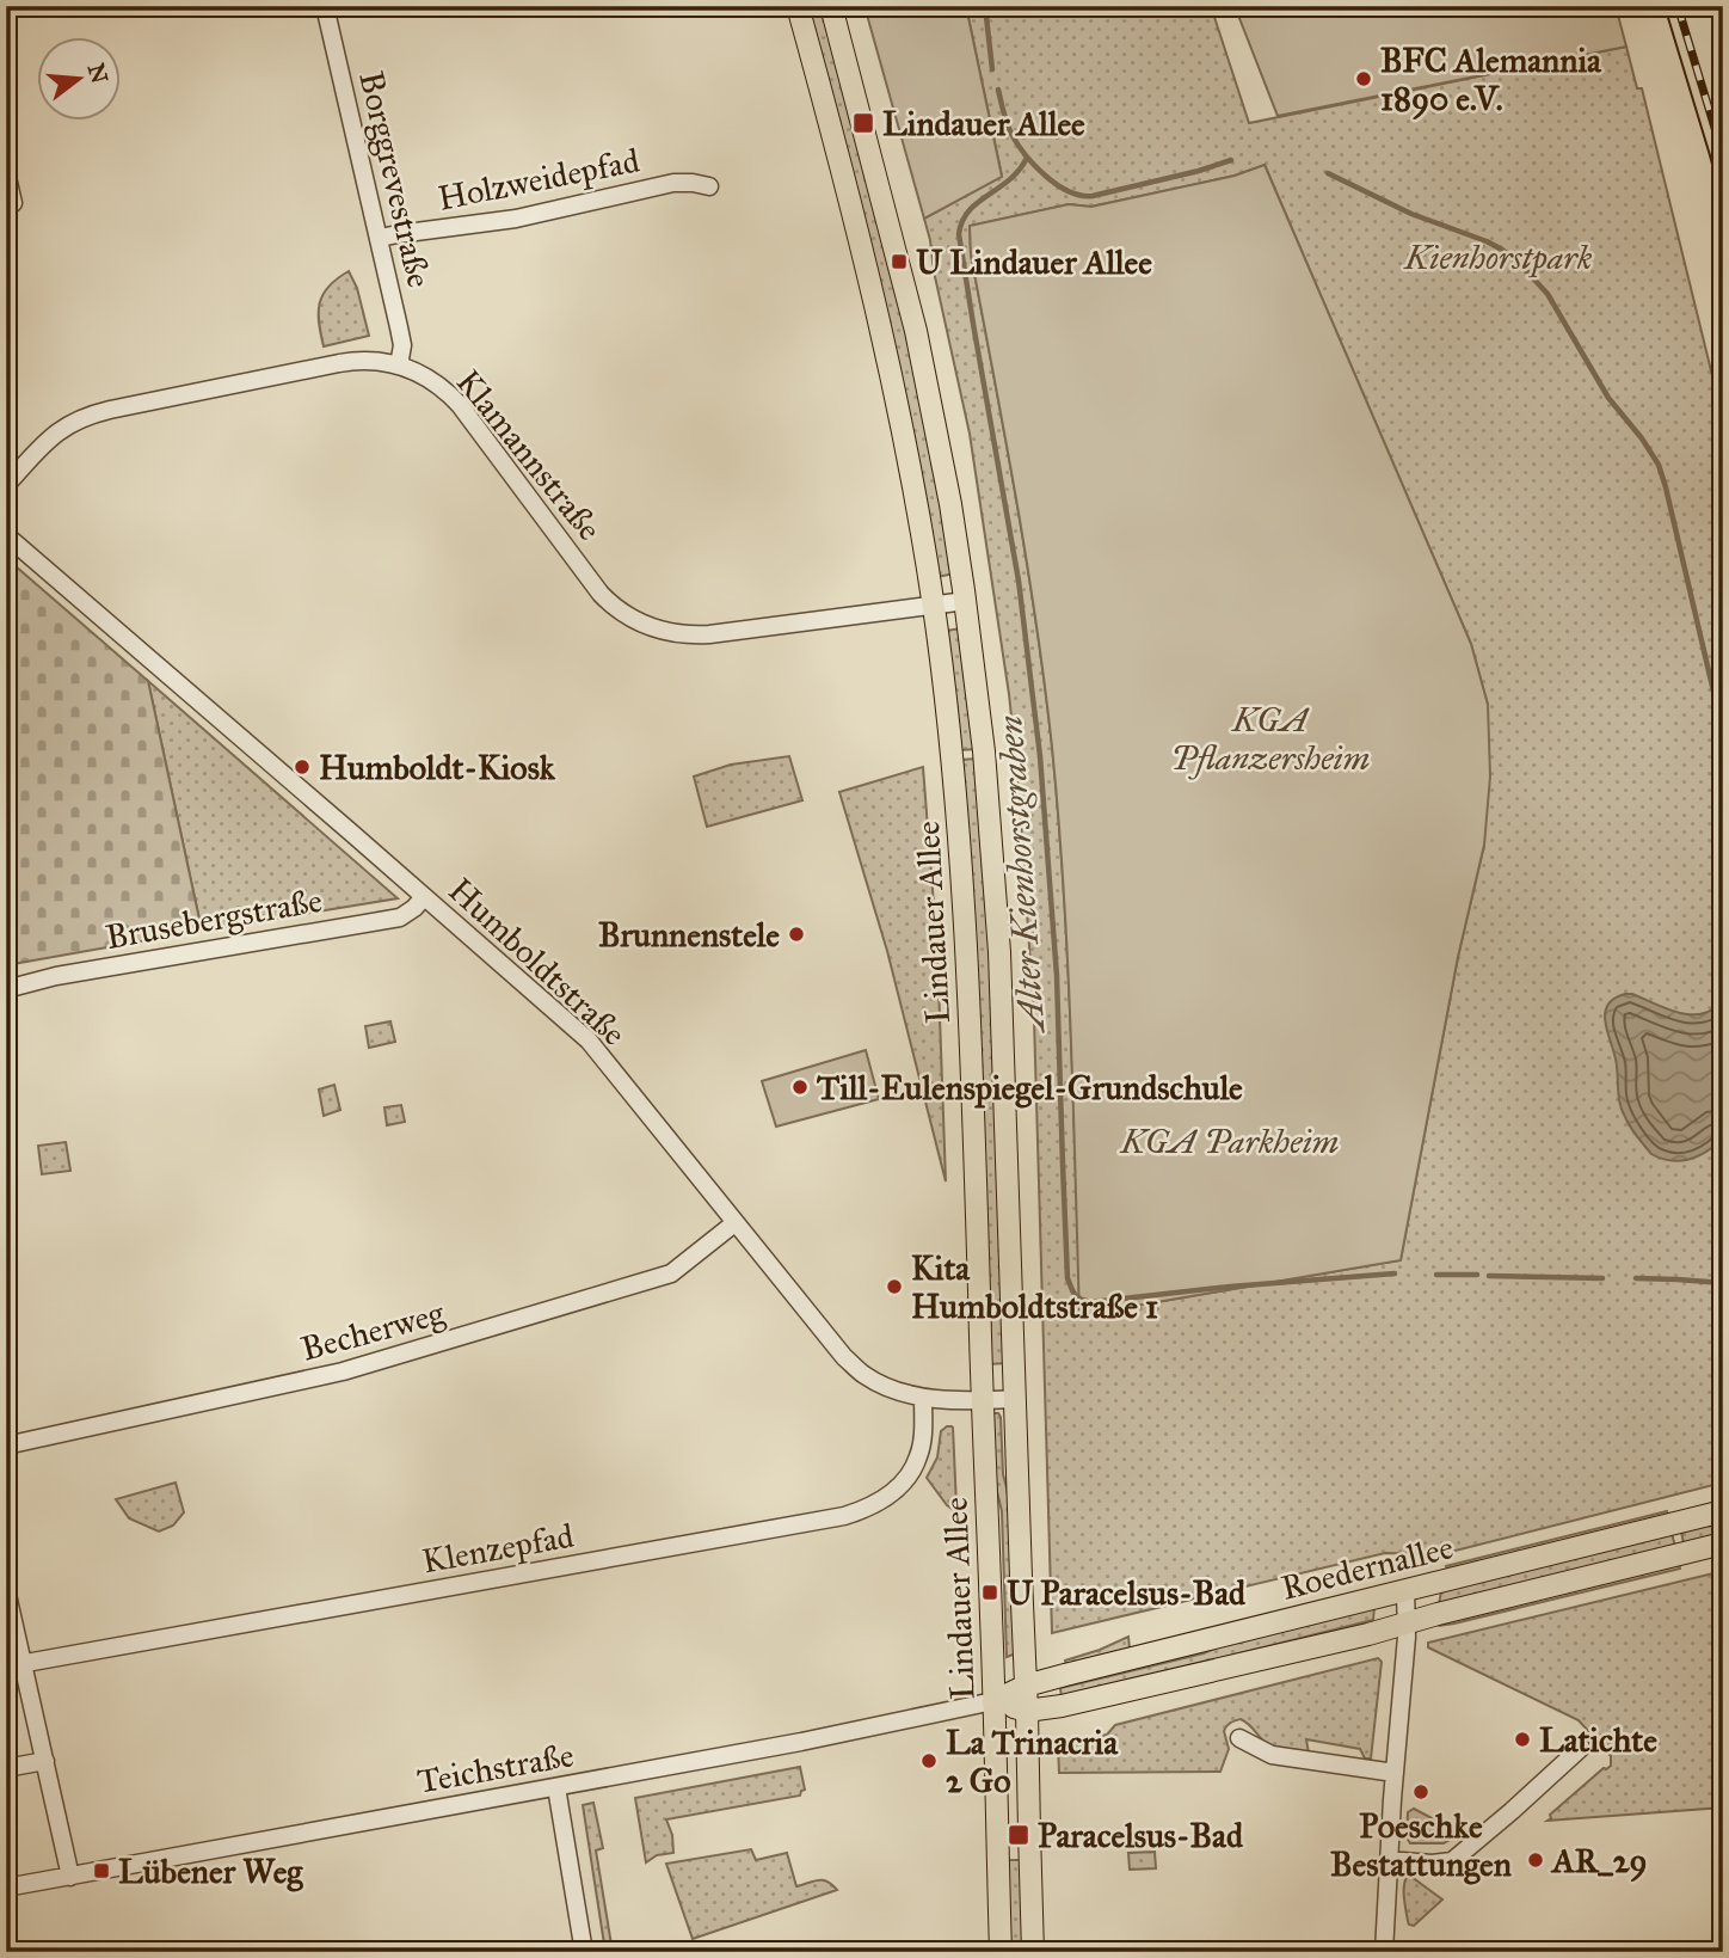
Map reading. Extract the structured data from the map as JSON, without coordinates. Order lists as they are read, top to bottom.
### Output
{
  "streets": {
    "main road": ["Lindauer Allee", "Roedernallee"],
    "street": [
      "Borggrevestraße",
      "Holzweidepfad",
      "Klamannstraße",
      "Brusebergstraße",
      "Humboldtstraße",
      "Becherweg",
      "Klenzepfad",
      "Teichstraße"
    ]
  },
  "crossings": [
    ["Borggrevestraße", "Holzweidepfad"],
    ["Borggrevestraße", "Klamannstraße"],
    ["Klamannstraße", "Lindauer Allee"],
    ["Brusebergstraße", "Humboldtstraße"],
    ["Lindauer Allee", "Humboldtstraße"],
    ["Lindauer Allee", "Roedernallee"],
    ["Lindauer Allee", "Teichstraße"],
    ["Humboldtstraße", "Becherweg"],
    ["Humboldtstraße", "Klenzepfad"],
    ["Roedernallee", "Teichstraße"]
  ],
  "water": ["Alter Kienhorstgraben"],
  "parks": ["Kienhorstpark", "KGA Pflanzersheim", "KGA Parkheim"],
  "places": {
    "other": [
      "BFC Alemannia 1890 e.V.",
      "Humboldt-Kiosk",
      "Brunnenstele",
      "Till-Eulenspiegel-Grundschule",
      "Kita Humboldtstraße 1",
      "Latichte",
      "La Trinacria 2 Go",
      "Poeschke Bestattungen",
      "AR_29"
    ],
    "transit": [
      "Lindauer Allee",
      "U Lindauer Allee",
      "U Paracelsus-Bad",
      "Paracelsus-Bad",
      "Lübener Weg"
    ]
  },
  "north": "right"
}
